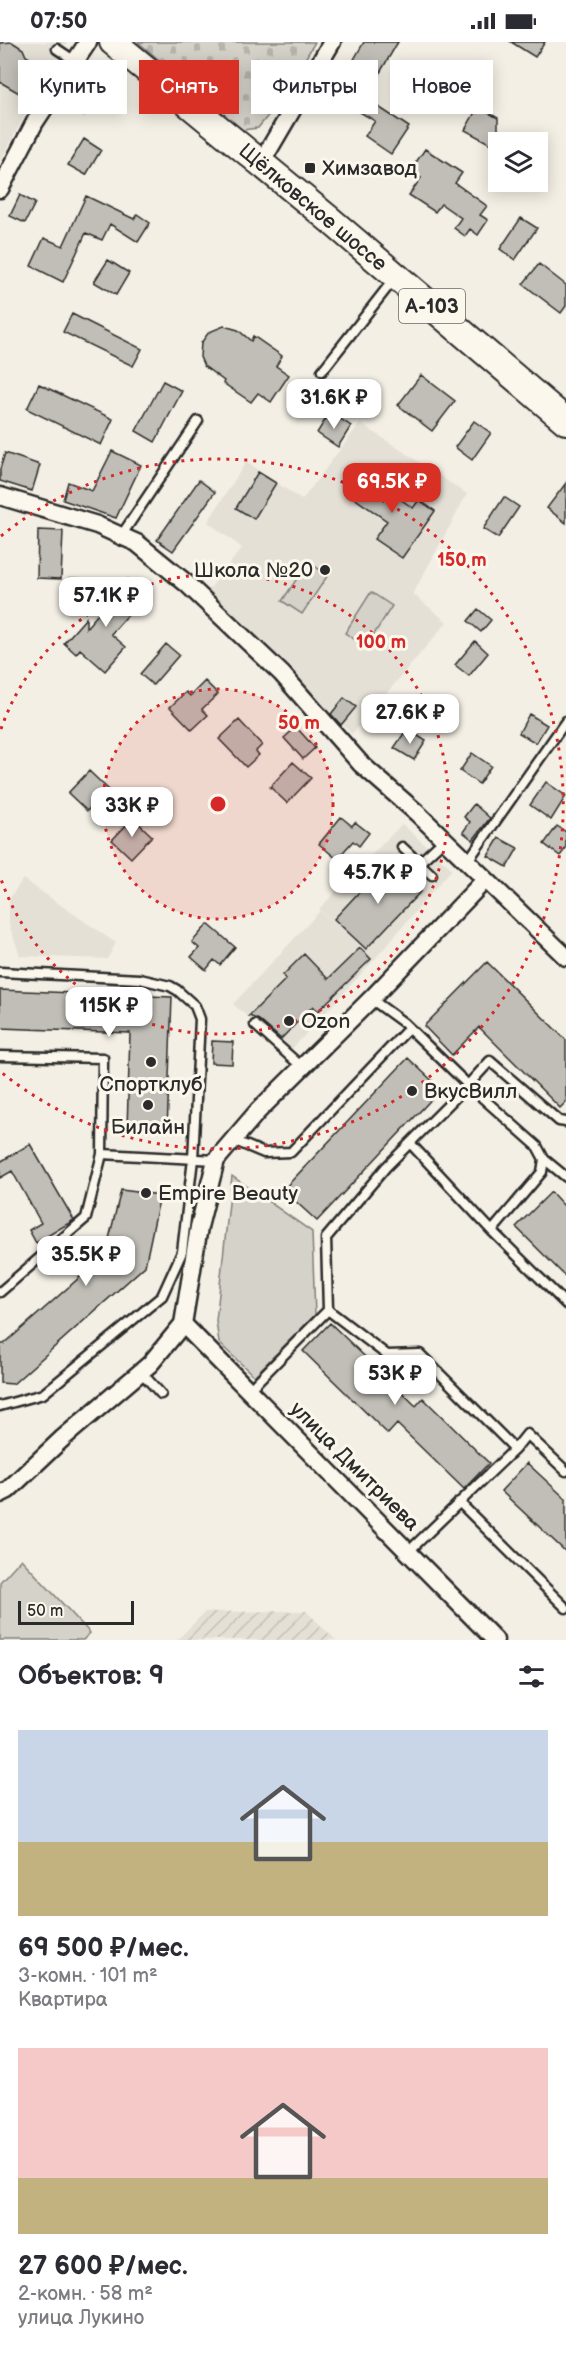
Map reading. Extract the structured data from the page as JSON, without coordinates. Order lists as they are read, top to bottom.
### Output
{
  "streets": {
    "main road": ["Щёлковское шоссе", "А-103"],
    "street": ["улица Дмитриева"]
  },
  "places": {
    "transit": ["Химзавод"],
    "other": [
      "Школа №20",
      "Ozon",
      "Спортклуб",
      "ВкусВилл",
      "Билайн",
      "Empire Beauty"
    ]
  },
  "scale_bar": "50 m",
  "page": {
    "status": "07:50",
    "chip": [
      "Купить",
      "Снять",
      "Фильтры",
      "Новое"
    ],
    "price": [
      "31.6K ₽",
      "69.5K ₽",
      "57.1K ₽",
      "27.6K ₽",
      "33K ₽",
      "45.7K ₽",
      "115K ₽",
      "35.5K ₽",
      "53K ₽"
    ],
    "scale": "50 m",
    "heading": "Объектов: 9",
    "list": [
      {
        "name": "69 500 ₽/мес.",
        "note": "3-комн. · 101 m² · Квартира"
      },
      {
        "name": "27 600 ₽/мес.",
        "note": "2-комн. · 58 m² · улица Лукино"
      }
    ]
  },
  "rings": ["150 m", "100 m", "50 m"]
}
